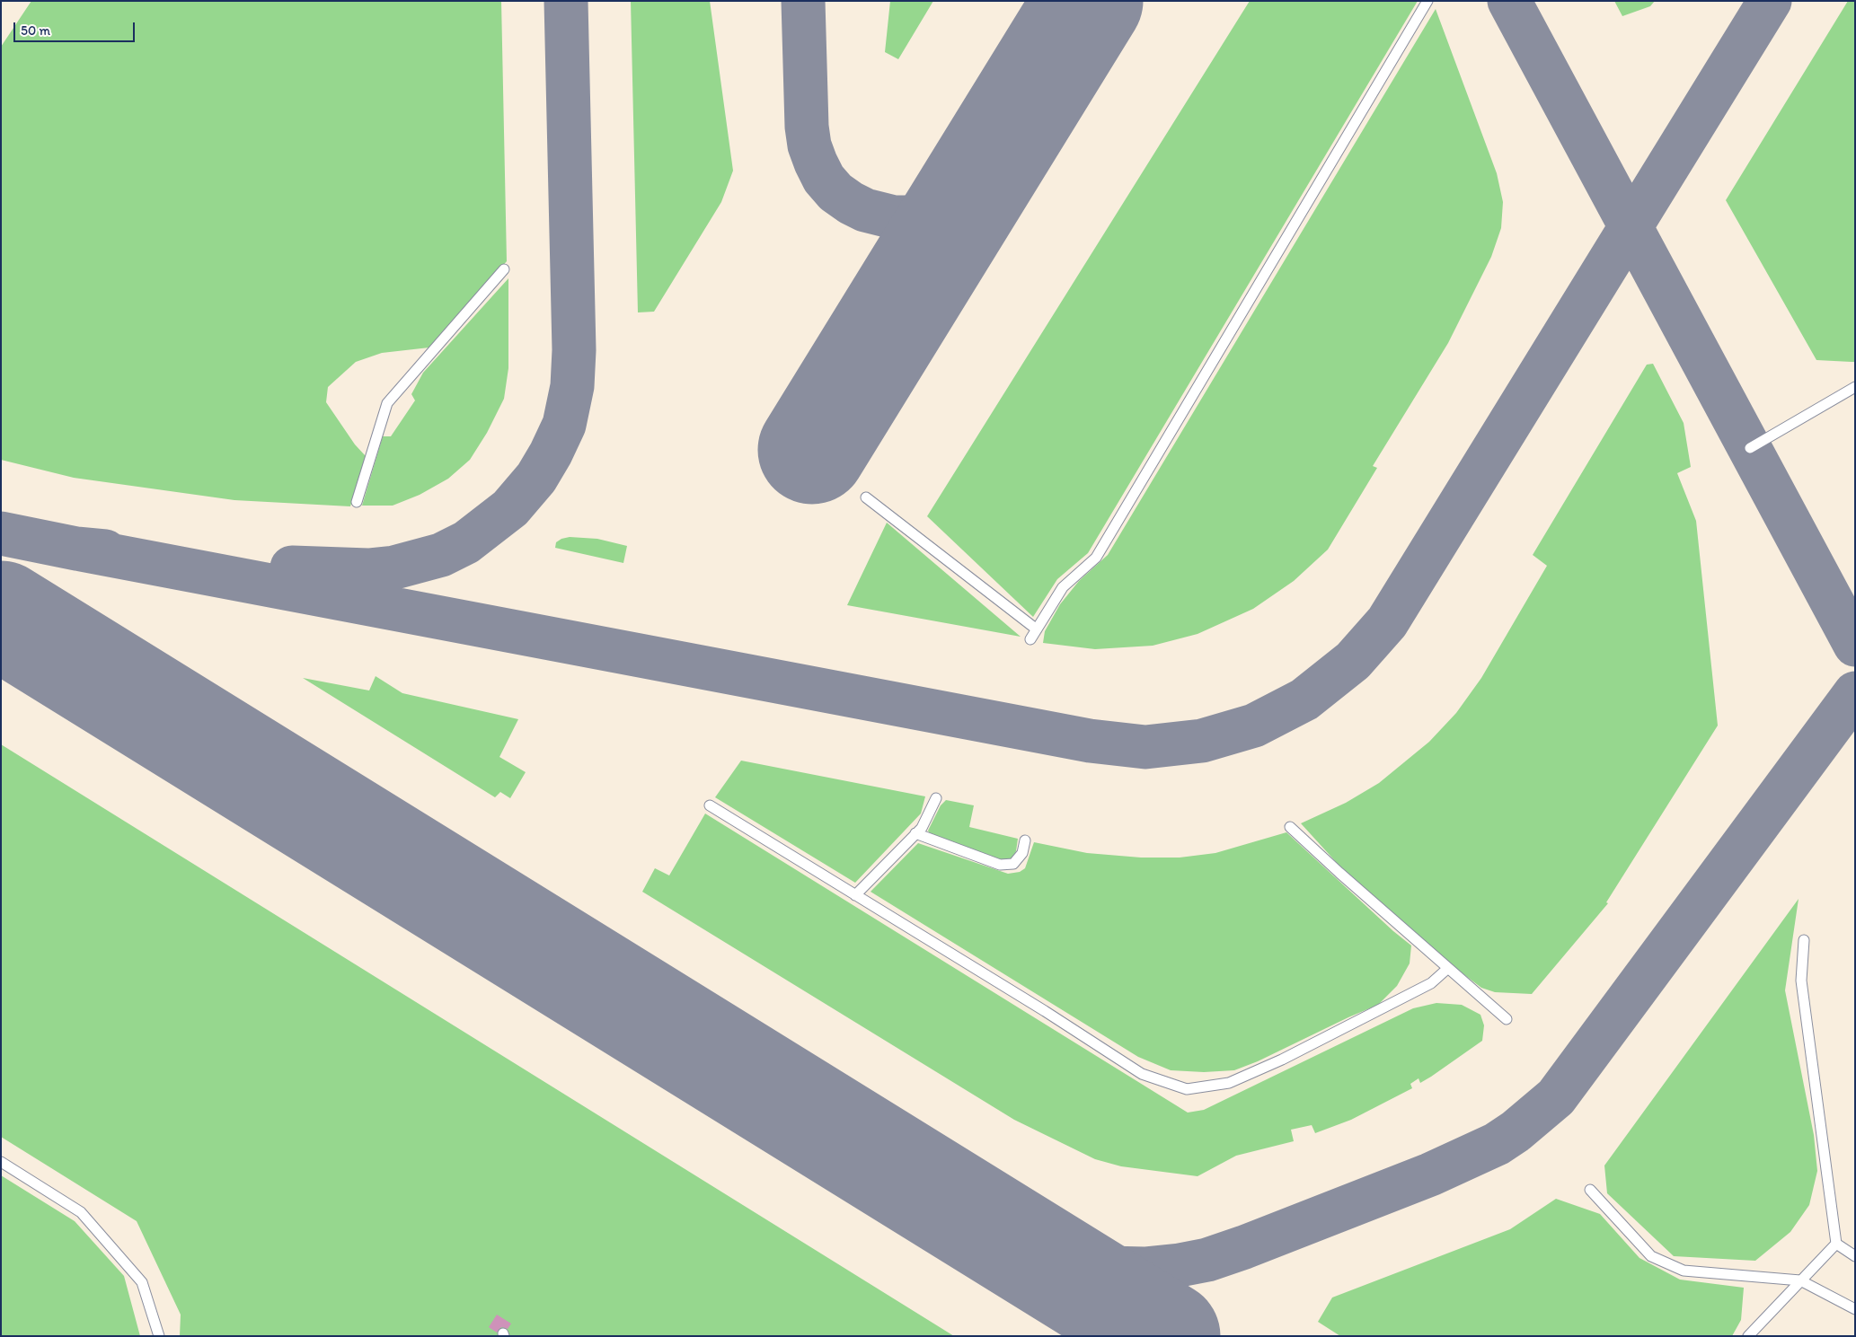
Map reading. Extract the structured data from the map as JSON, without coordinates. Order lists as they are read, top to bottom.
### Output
{
  "scale_bar": "50 m"
}
